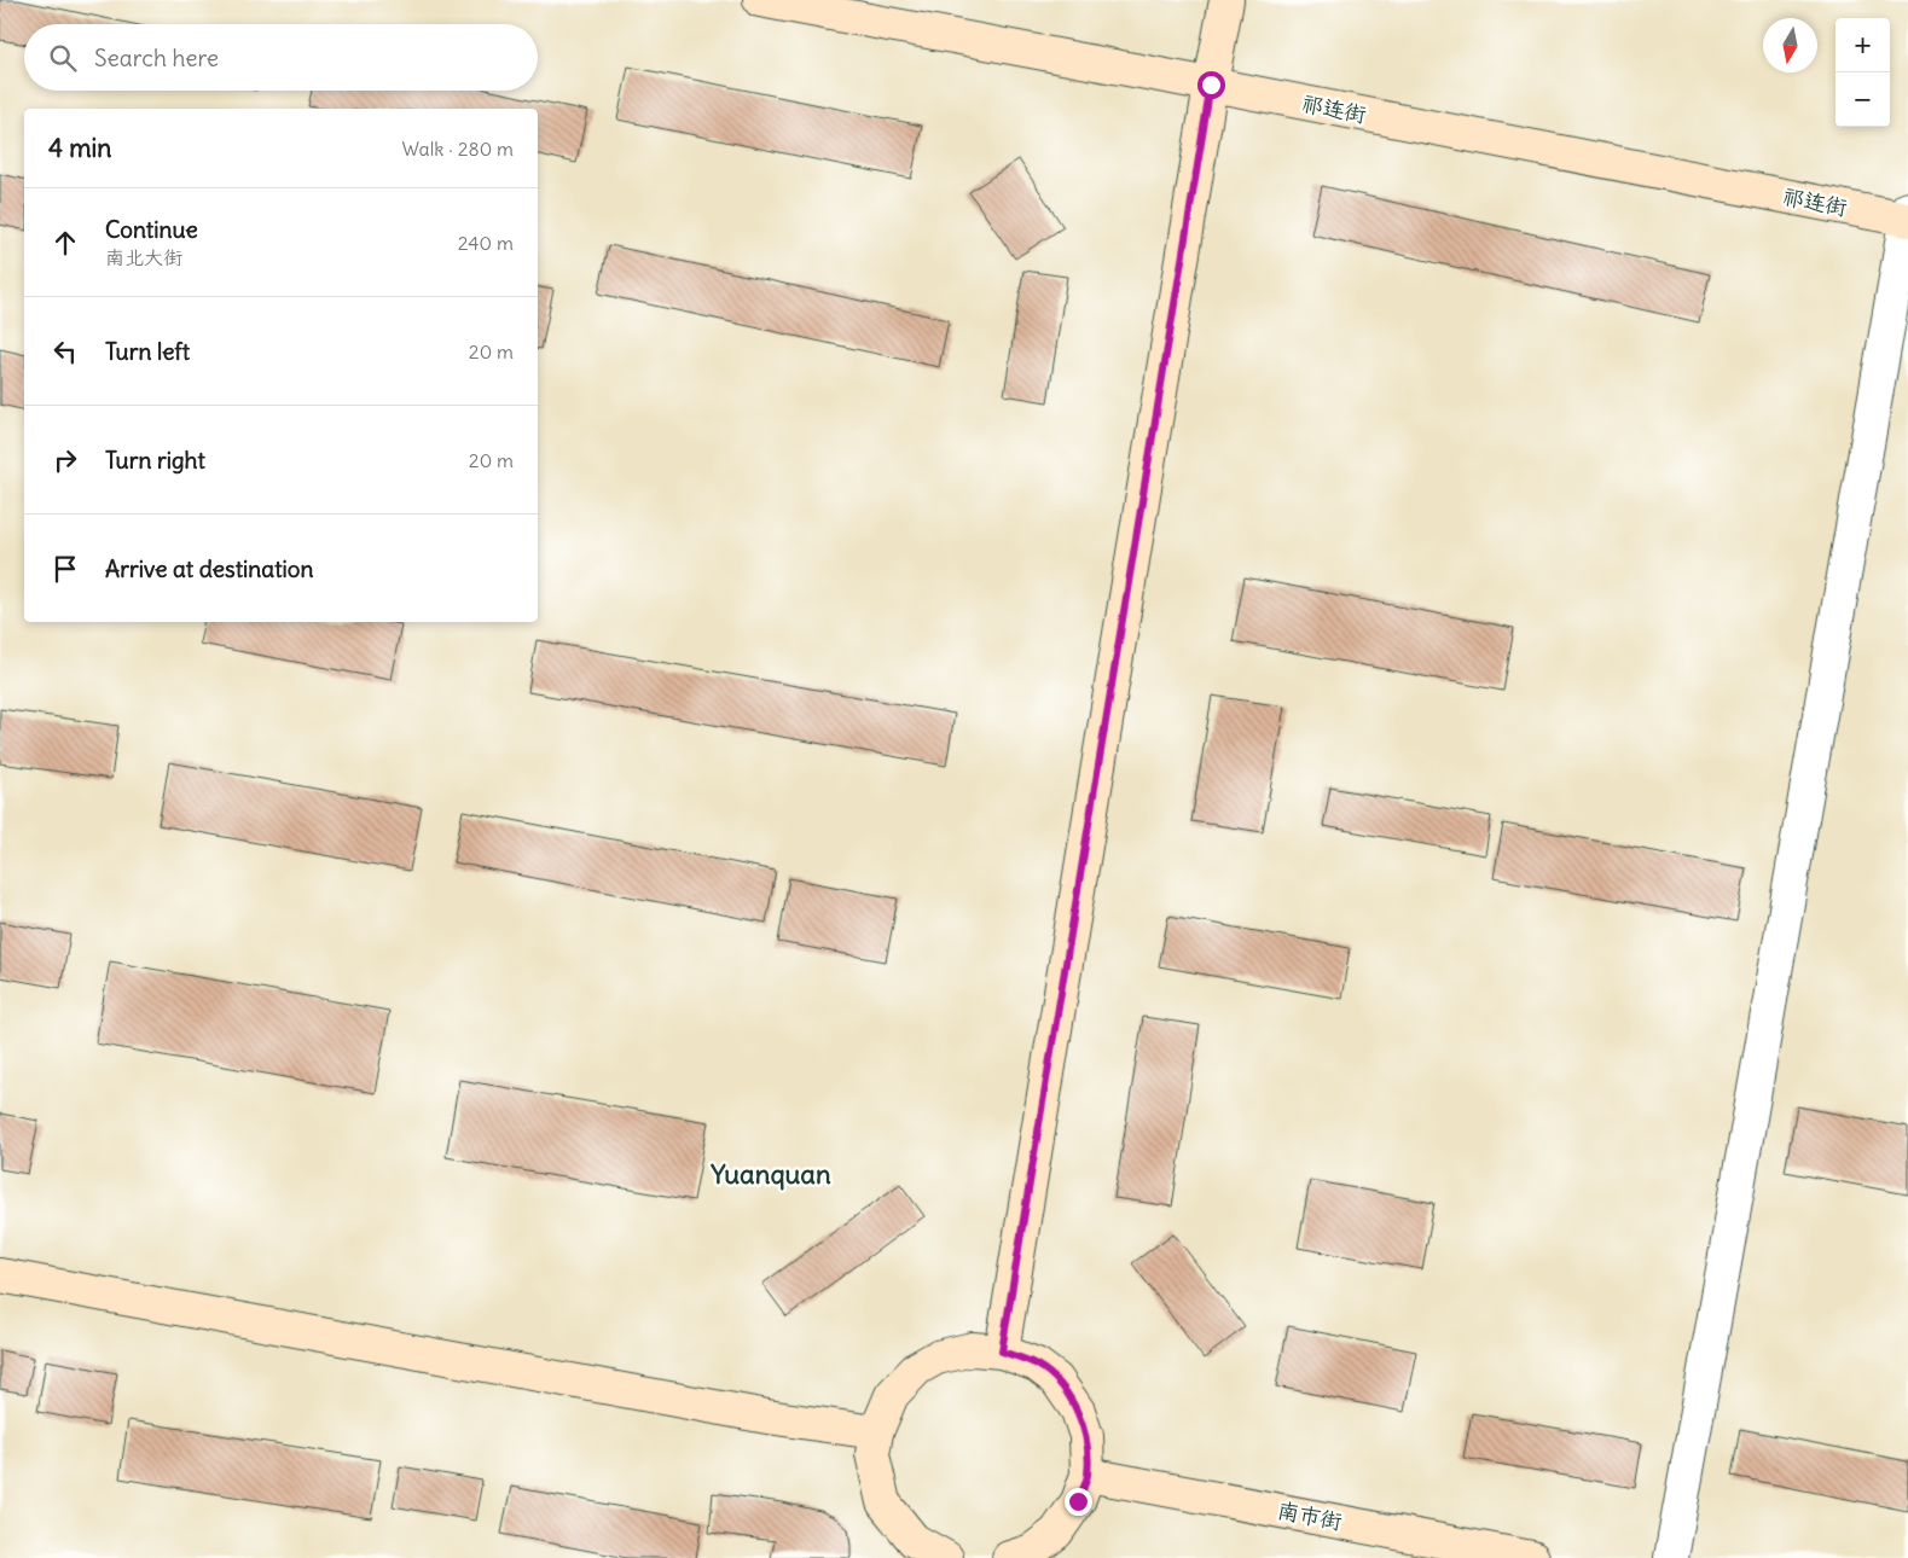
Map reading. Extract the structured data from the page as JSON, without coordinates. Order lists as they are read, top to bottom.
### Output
{
  "streets": {
    "street": ["祁连街", "南市街"]
  },
  "districts": ["Yuanquan"],
  "north": "bottom",
  "page": {
    "map_buttons": ["+", "−"],
    "search": "Search here",
    "heading": ["4 min", "Walk · 280 m"],
    "list": [
      ["Continue", "南北大街", "240 m"],
      ["Turn left", "20 m"],
      ["Turn right", "20 m"],
      "Arrive at destination"
    ]
  }
}
